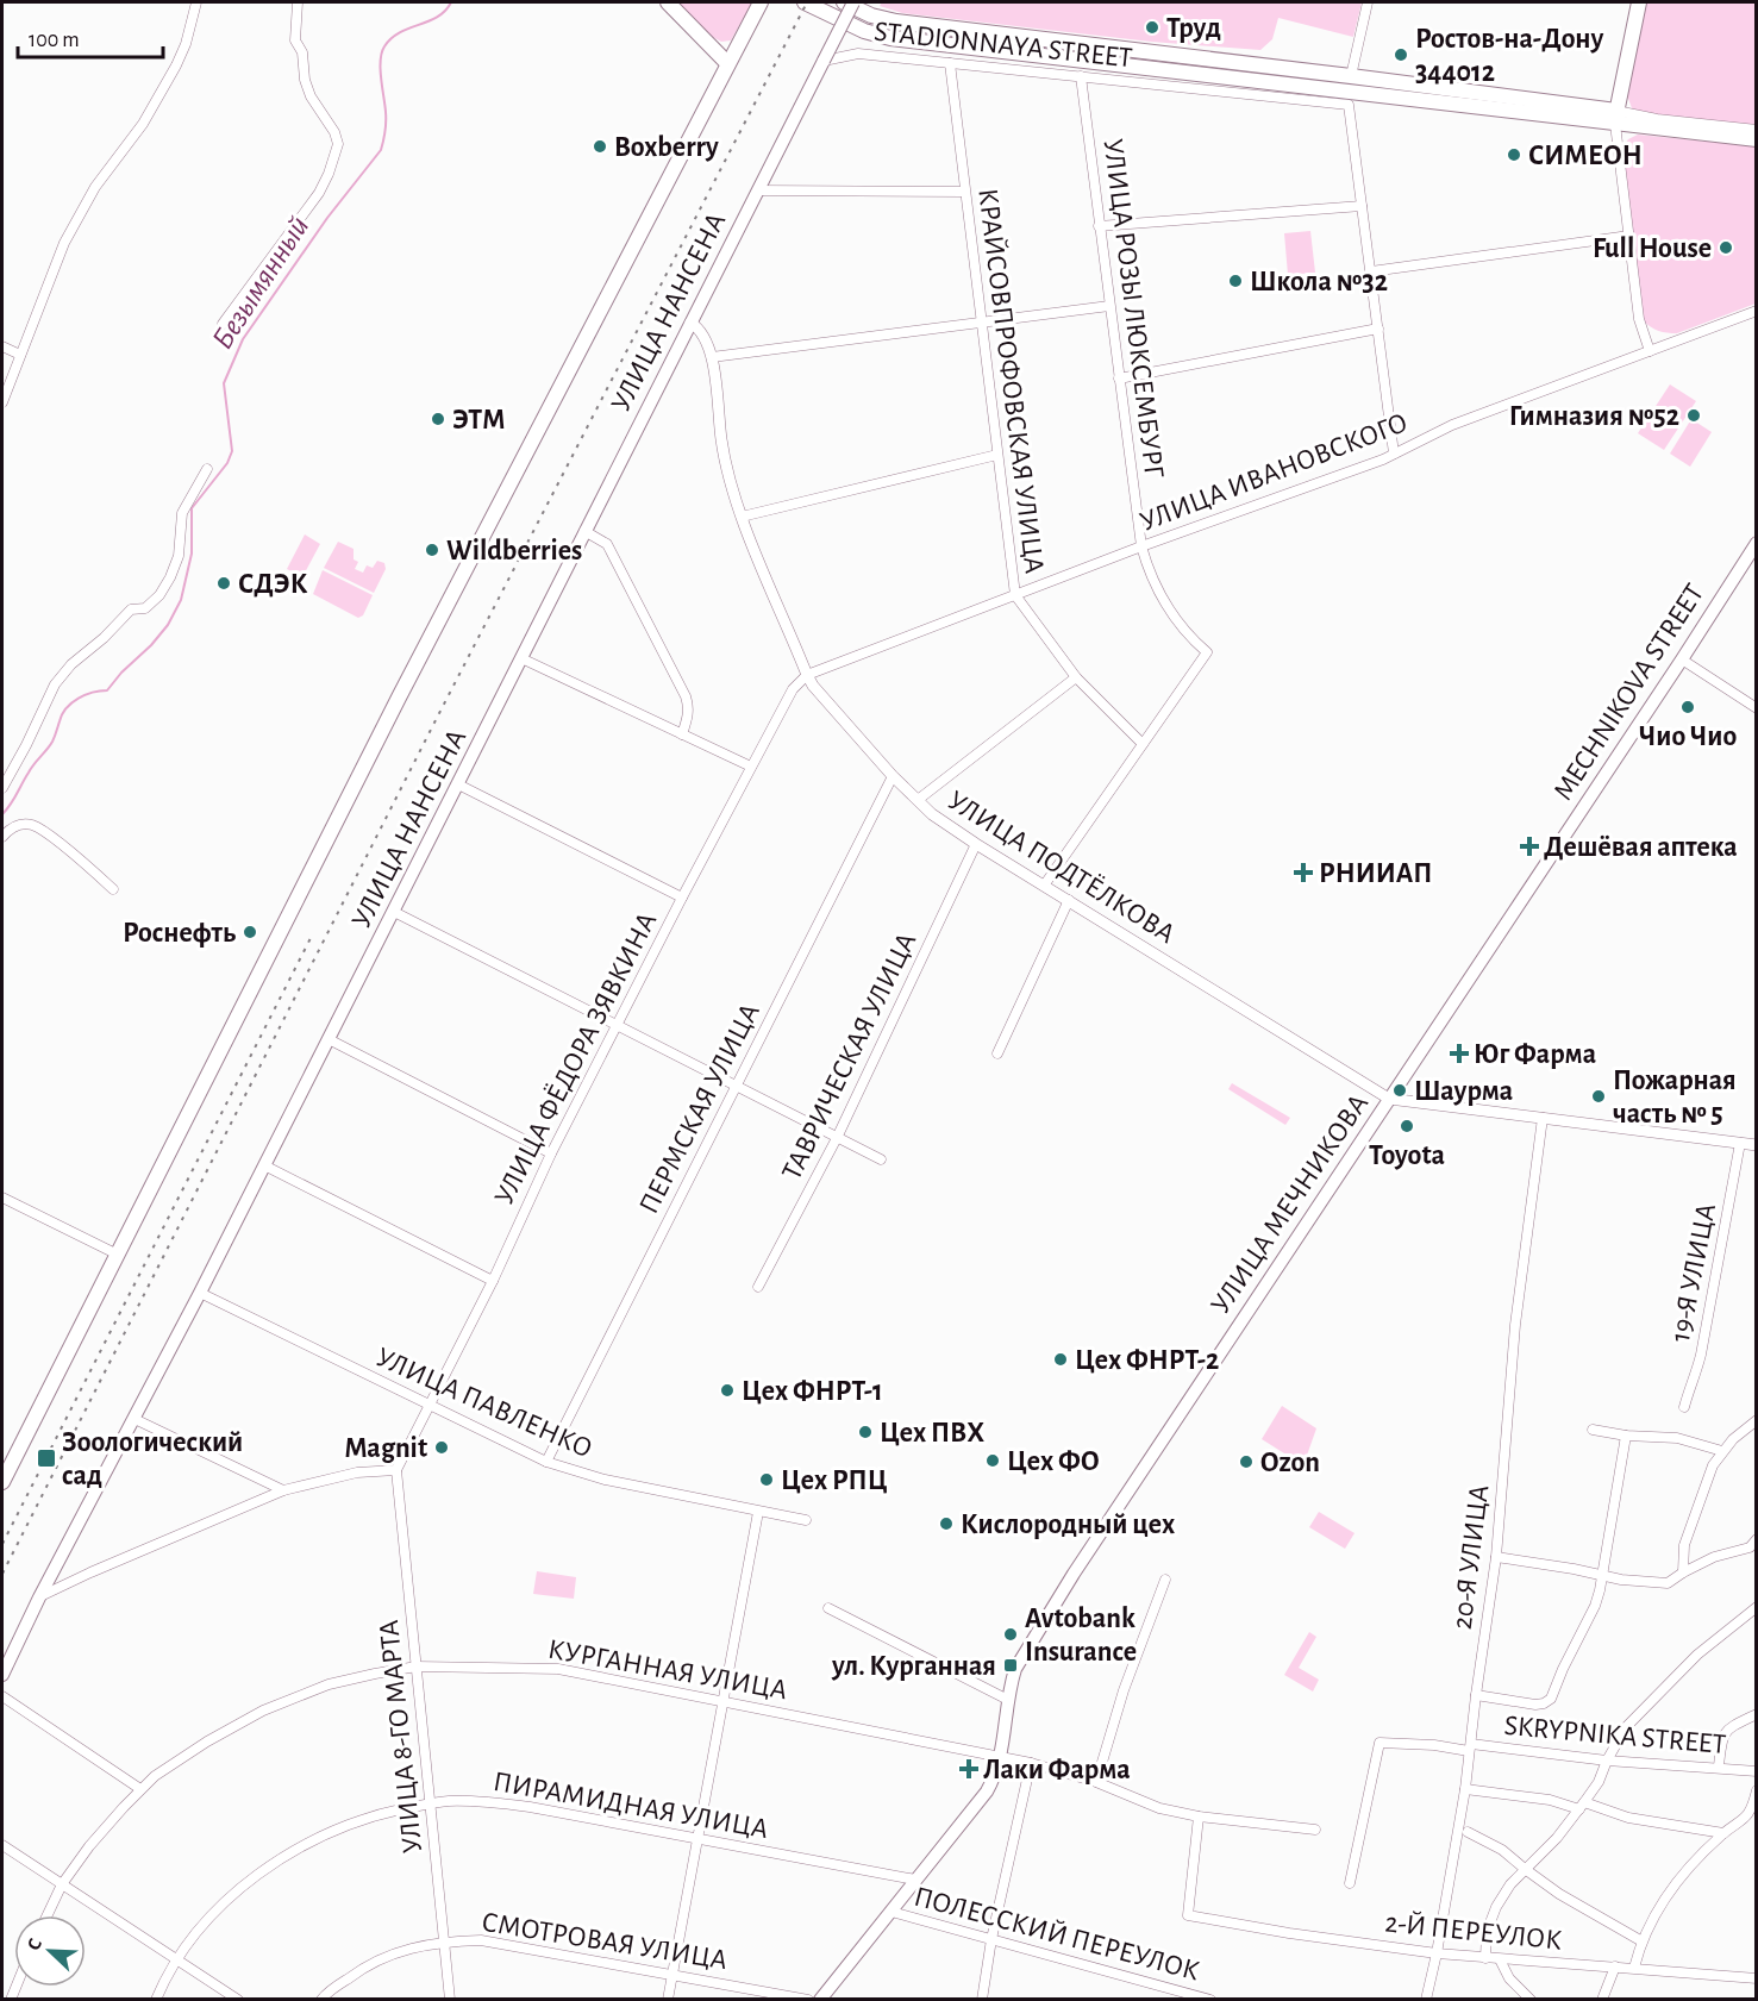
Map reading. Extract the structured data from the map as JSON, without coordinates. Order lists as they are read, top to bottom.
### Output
{
  "streets": {
    "main road": [
      "STADIONNAYA STREET",
      "УЛИЦА НАНСЕНА",
      "MECHNIKOVA STREET",
      "УЛИЦА МЕЧНИКОВА"
    ],
    "street": [
      "УЛИЦА РОЗЫ ЛЮКСЕМБУРГ",
      "КРАЙСОВПРОФОВСКАЯ УЛИЦА",
      "УЛИЦА ИВАНОВСКОГО",
      "УЛИЦА ПОДТЁЛКОВА",
      "ТАВРИЧЕСКАЯ УЛИЦА",
      "УЛИЦА ФЁДОРА ЗЯВКИНА",
      "ПЕРМСКАЯ УЛИЦА",
      "19-Я УЛИЦА",
      "УЛИЦА ПАВЛЕНКО",
      "20-Я УЛИЦА",
      "КУРГАННАЯ УЛИЦА",
      "SKRYPNIKA STREET",
      "УЛИЦА 8-ГО МАРТА",
      "ПИРАМИДНАЯ УЛИЦА",
      "2-Й ПЕРЕУЛОК",
      "ПОЛЕССКИЙ ПЕРЕУЛОК",
      "СМОТРОВАЯ УЛИЦА"
    ]
  },
  "crossings": [
    ["STADIONNAYA STREET", "УЛИЦА РОЗЫ ЛЮКСЕМБУРГ"],
    ["STADIONNAYA STREET", "УЛИЦА НАНСЕНА"],
    ["STADIONNAYA STREET", "КРАЙСОВПРОФОВСКАЯ УЛИЦА"],
    ["УЛИЦА РОЗЫ ЛЮКСЕМБУРГ", "КРАЙСОВПРОФОВСКАЯ УЛИЦА"],
    ["УЛИЦА РОЗЫ ЛЮКСЕМБУРГ", "УЛИЦА ИВАНОВСКОГО"],
    ["УЛИЦА НАНСЕНА", "УЛИЦА ПОДТЁЛКОВА"],
    ["УЛИЦА НАНСЕНА", "УЛИЦА ПАВЛЕНКО"],
    ["КРАЙСОВПРОФОВСКАЯ УЛИЦА", "УЛИЦА ИВАНОВСКОГО"],
    ["УЛИЦА ИВАНОВСКОГО", "УЛИЦА ПОДТЁЛКОВА"],
    ["УЛИЦА ИВАНОВСКОГО", "УЛИЦА ФЁДОРА ЗЯВКИНА"],
    ["MECHNIKOVA STREET", "УЛИЦА МЕЧНИКОВА"],
    ["УЛИЦА ПОДТЁЛКОВА", "ТАВРИЧЕСКАЯ УЛИЦА"],
    ["УЛИЦА ПОДТЁЛКОВА", "УЛИЦА ФЁДОРА ЗЯВКИНА"],
    ["УЛИЦА ПОДТЁЛКОВА", "ПЕРМСКАЯ УЛИЦА"],
    ["УЛИЦА ПОДТЁЛКОВА", "УЛИЦА МЕЧНИКОВА"],
    ["УЛИЦА ФЁДОРА ЗЯВКИНА", "УЛИЦА ПАВЛЕНКО"],
    ["УЛИЦА ФЁДОРА ЗЯВКИНА", "УЛИЦА 8-ГО МАРТА"],
    ["ПЕРМСКАЯ УЛИЦА", "УЛИЦА ПАВЛЕНКО"],
    ["УЛИЦА МЕЧНИКОВА", "КУРГАННАЯ УЛИЦА"],
    ["УЛИЦА МЕЧНИКОВА", "ПИРАМИДНАЯ УЛИЦА"],
    ["УЛИЦА МЕЧНИКОВА", "ПОЛЕССКИЙ ПЕРЕУЛОК"],
    ["20-Я УЛИЦА", "SKRYPNIKA STREET"],
    ["20-Я УЛИЦА", "2-Й ПЕРЕУЛОК"],
    ["КУРГАННАЯ УЛИЦА", "УЛИЦА 8-ГО МАРТА"],
    ["КУРГАННАЯ УЛИЦА", "2-Й ПЕРЕУЛОК"],
    ["УЛИЦА 8-ГО МАРТА", "ПИРАМИДНАЯ УЛИЦА"],
    ["УЛИЦА 8-ГО МАРТА", "СМОТРОВАЯ УЛИЦА"]
  ],
  "water": ["Безымянный"],
  "places": {
    "other": [
      "Труд",
      "Ростов-на-Дону 344012",
      "Boxberry",
      "СИМЕОН",
      "Full House",
      "Школа №32",
      "Гимназия №52",
      "ЭТМ",
      "Wildberries",
      "СДЭК",
      "Чио Чио",
      "Роснефть",
      "Шаурма",
      "Пожарная часть № 5",
      "Toyota",
      "Цех ФНРТ-2",
      "Цех ФНРТ-1",
      "Цех ПВХ",
      "Magnit",
      "Цех ФО",
      "Ozon",
      "Цех РПЦ",
      "Кислородный цех",
      "Avtobank Insurance"
    ],
    "health": [
      "Дешёвая аптека",
      "РНИИАП",
      "Юг Фарма",
      "Лаки Фарма"
    ],
    "transit": ["Зоологический сад", "ул. Курганная"]
  },
  "scale_bar": "100 m",
  "north": "top left"
}
